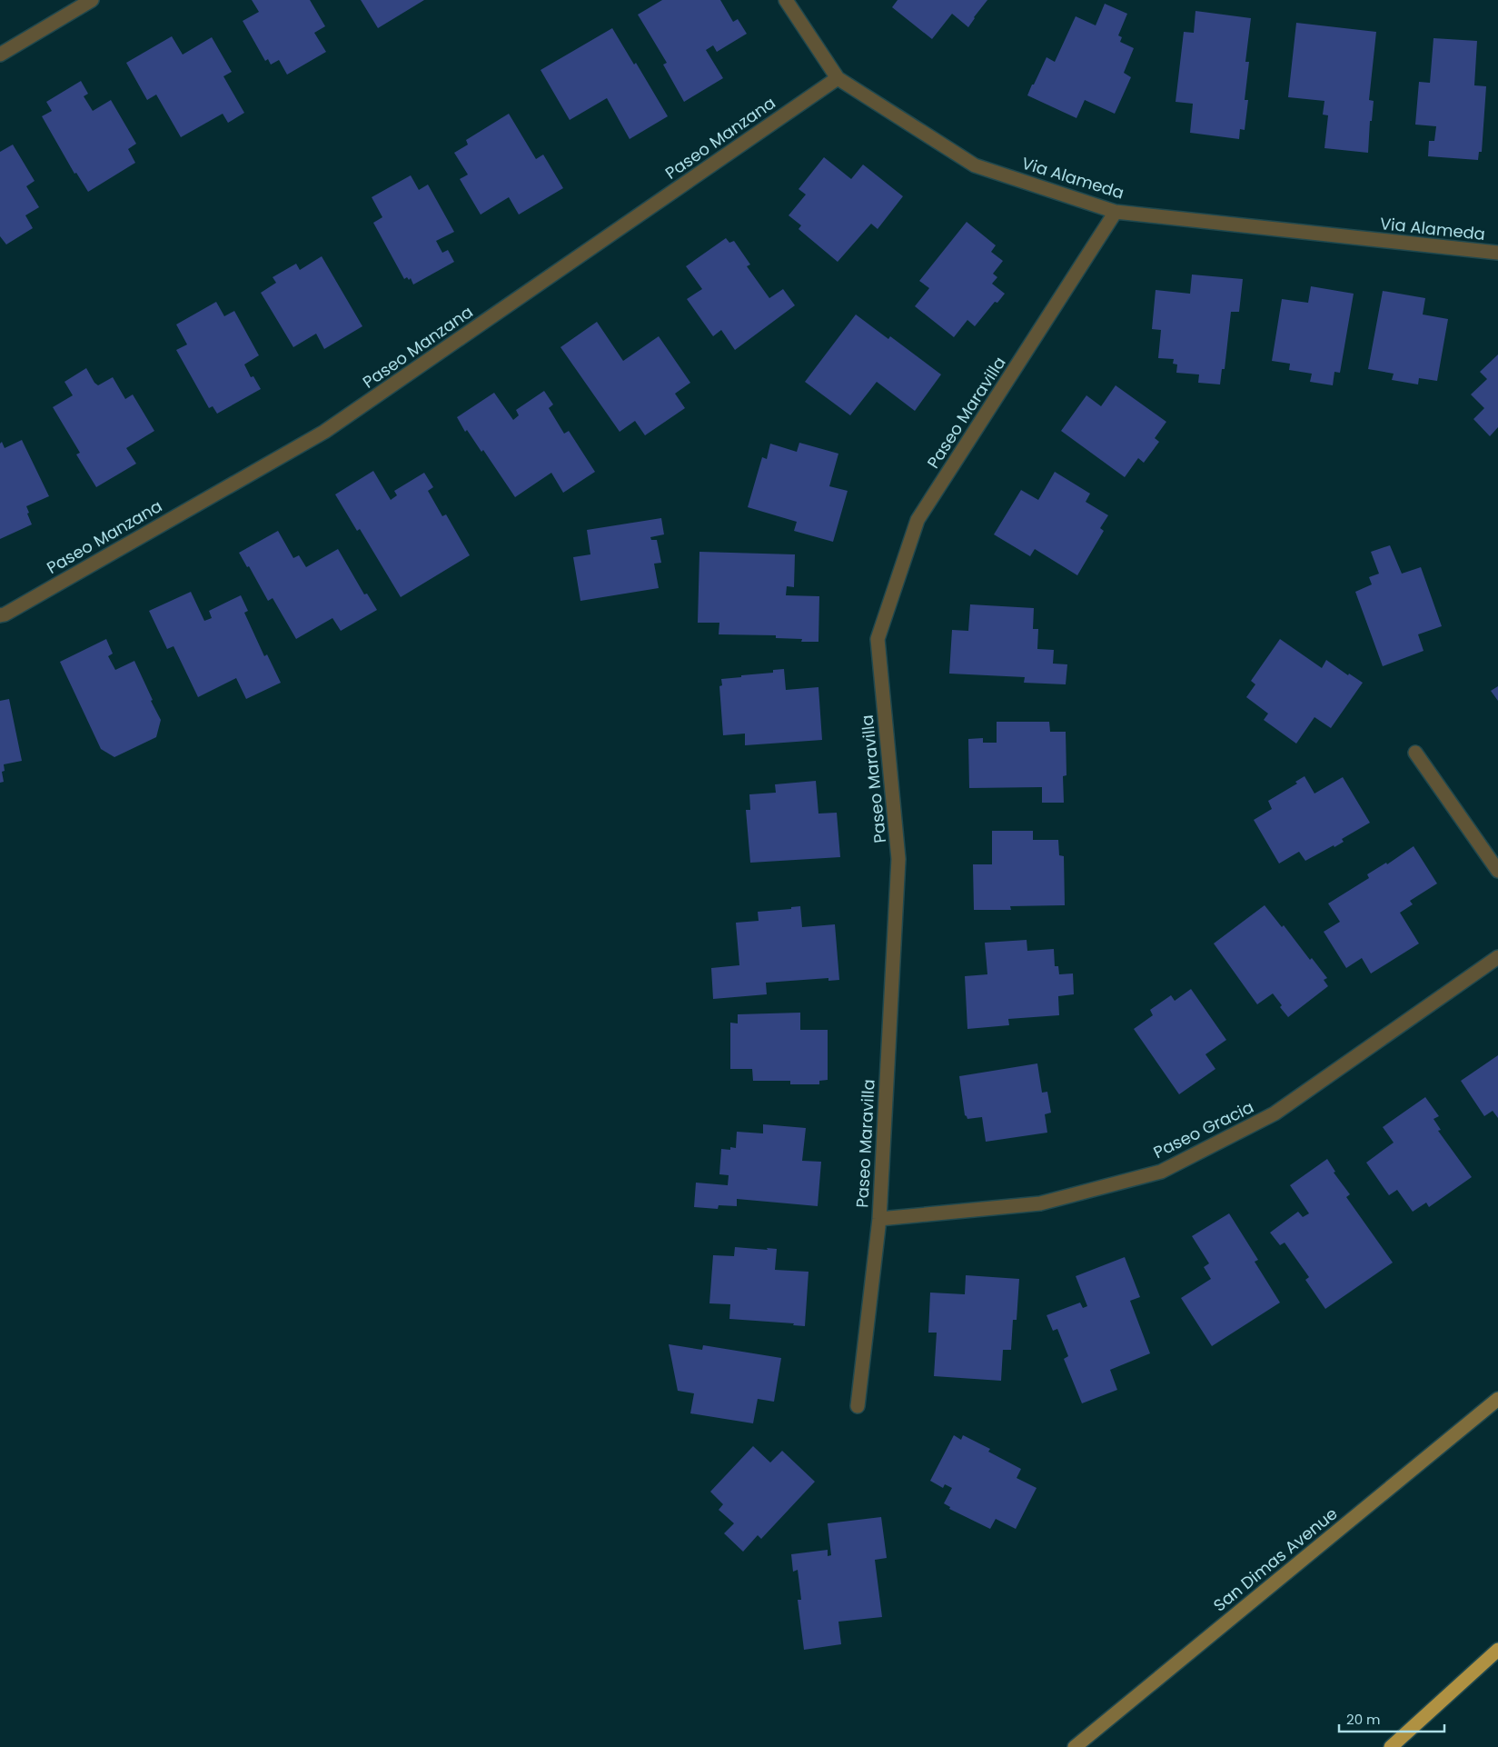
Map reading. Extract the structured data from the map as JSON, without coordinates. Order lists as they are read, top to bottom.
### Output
{
  "streets": {
    "street": [
      "Paseo Manzana",
      "Via Alameda",
      "Paseo Maravilla",
      "Paseo Gracia",
      "San Dimas Avenue"
    ]
  },
  "crossings": [
    ["Paseo Manzana", "Via Alameda"],
    ["Via Alameda", "Paseo Maravilla"],
    ["Paseo Maravilla", "Paseo Gracia"]
  ],
  "scale_bar": "20 m"
}
